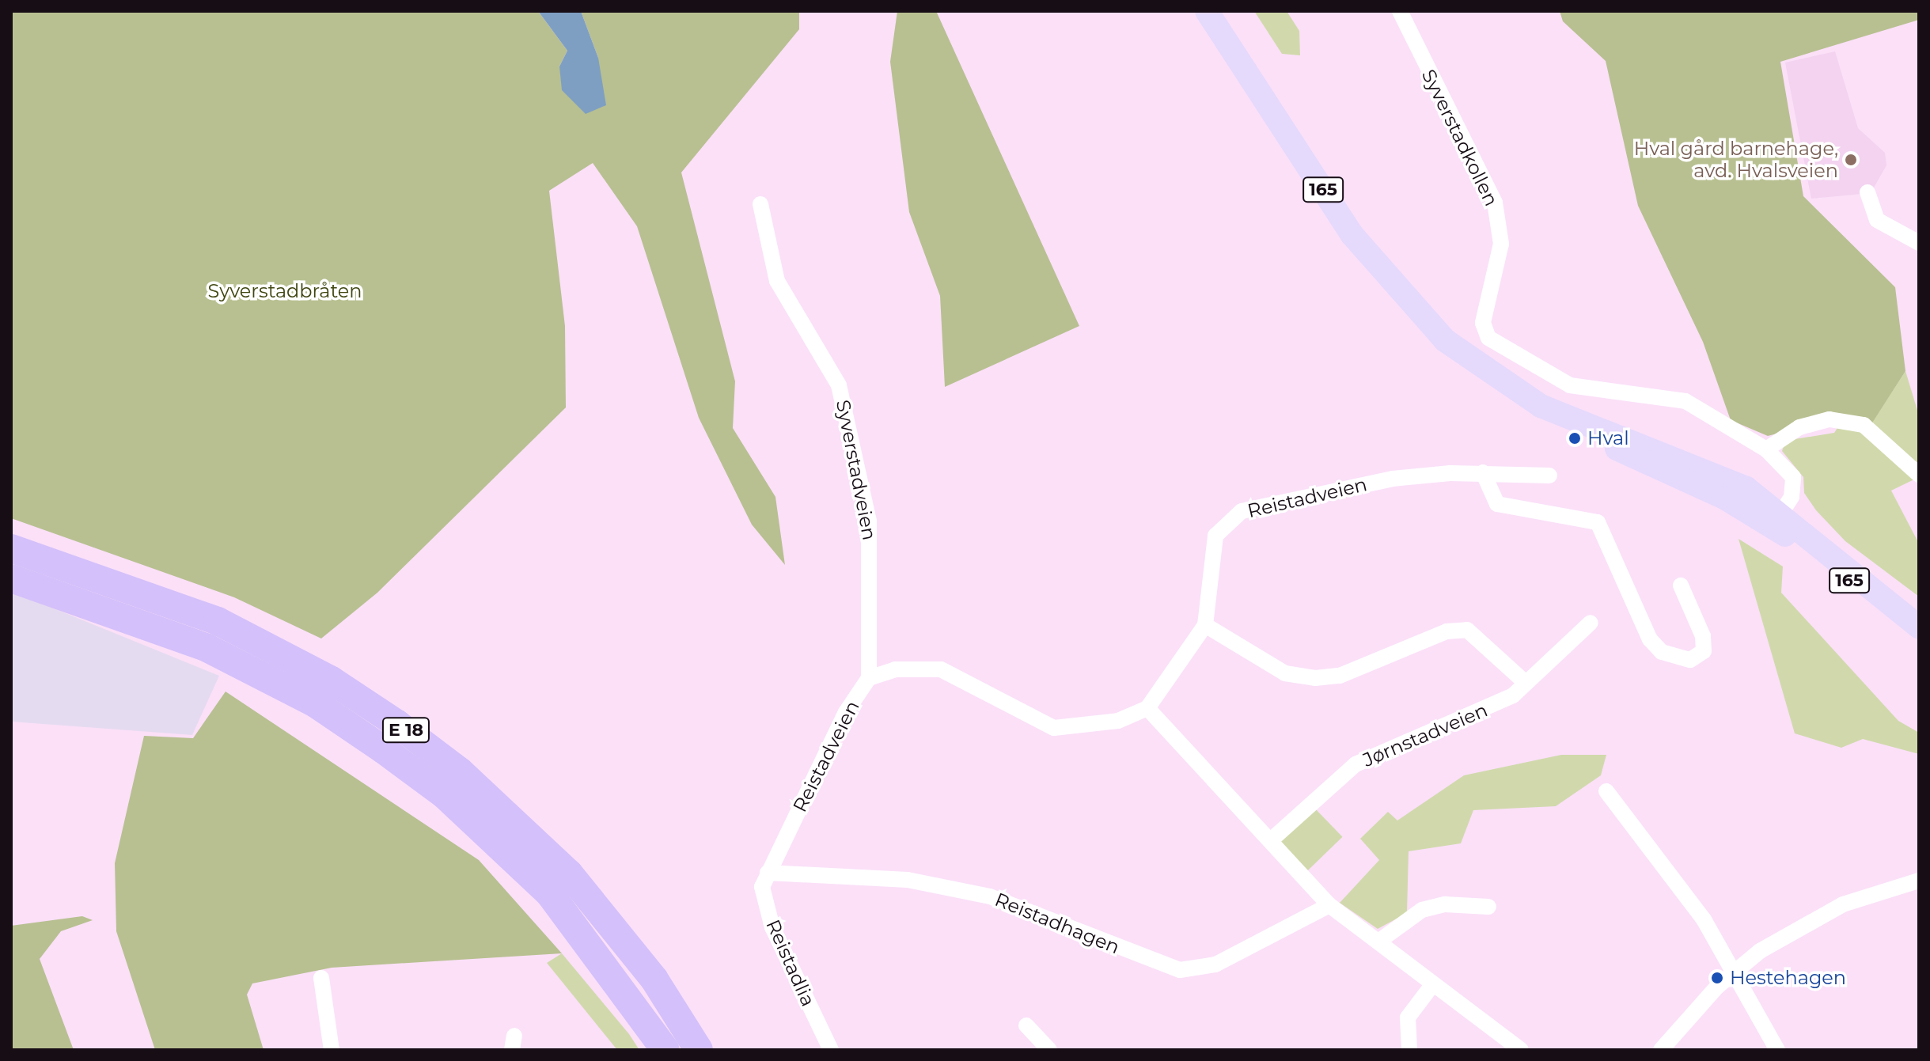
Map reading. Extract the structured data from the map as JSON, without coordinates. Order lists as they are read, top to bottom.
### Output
{
  "streets": {
    "highway": ["E 18"],
    "main road": ["165"],
    "street": [
      "Syverstadkollen",
      "Syverstadveien",
      "Reistadveien",
      "Jørnstadveien",
      "Reistadhagen",
      "Reistadlia"
    ]
  },
  "crossings": [
    ["Syverstadkollen", "165"],
    ["Syverstadveien", "Reistadveien"],
    ["Reistadveien", "Reistadhagen"],
    ["Reistadveien", "Reistadlia"],
    ["Reistadhagen", "Reistadlia"]
  ],
  "parks": ["Syverstadbråten"],
  "places": ["Hval gård barnehage, avd. Hvalsveien", "Hval", "Hestehagen"]
}
